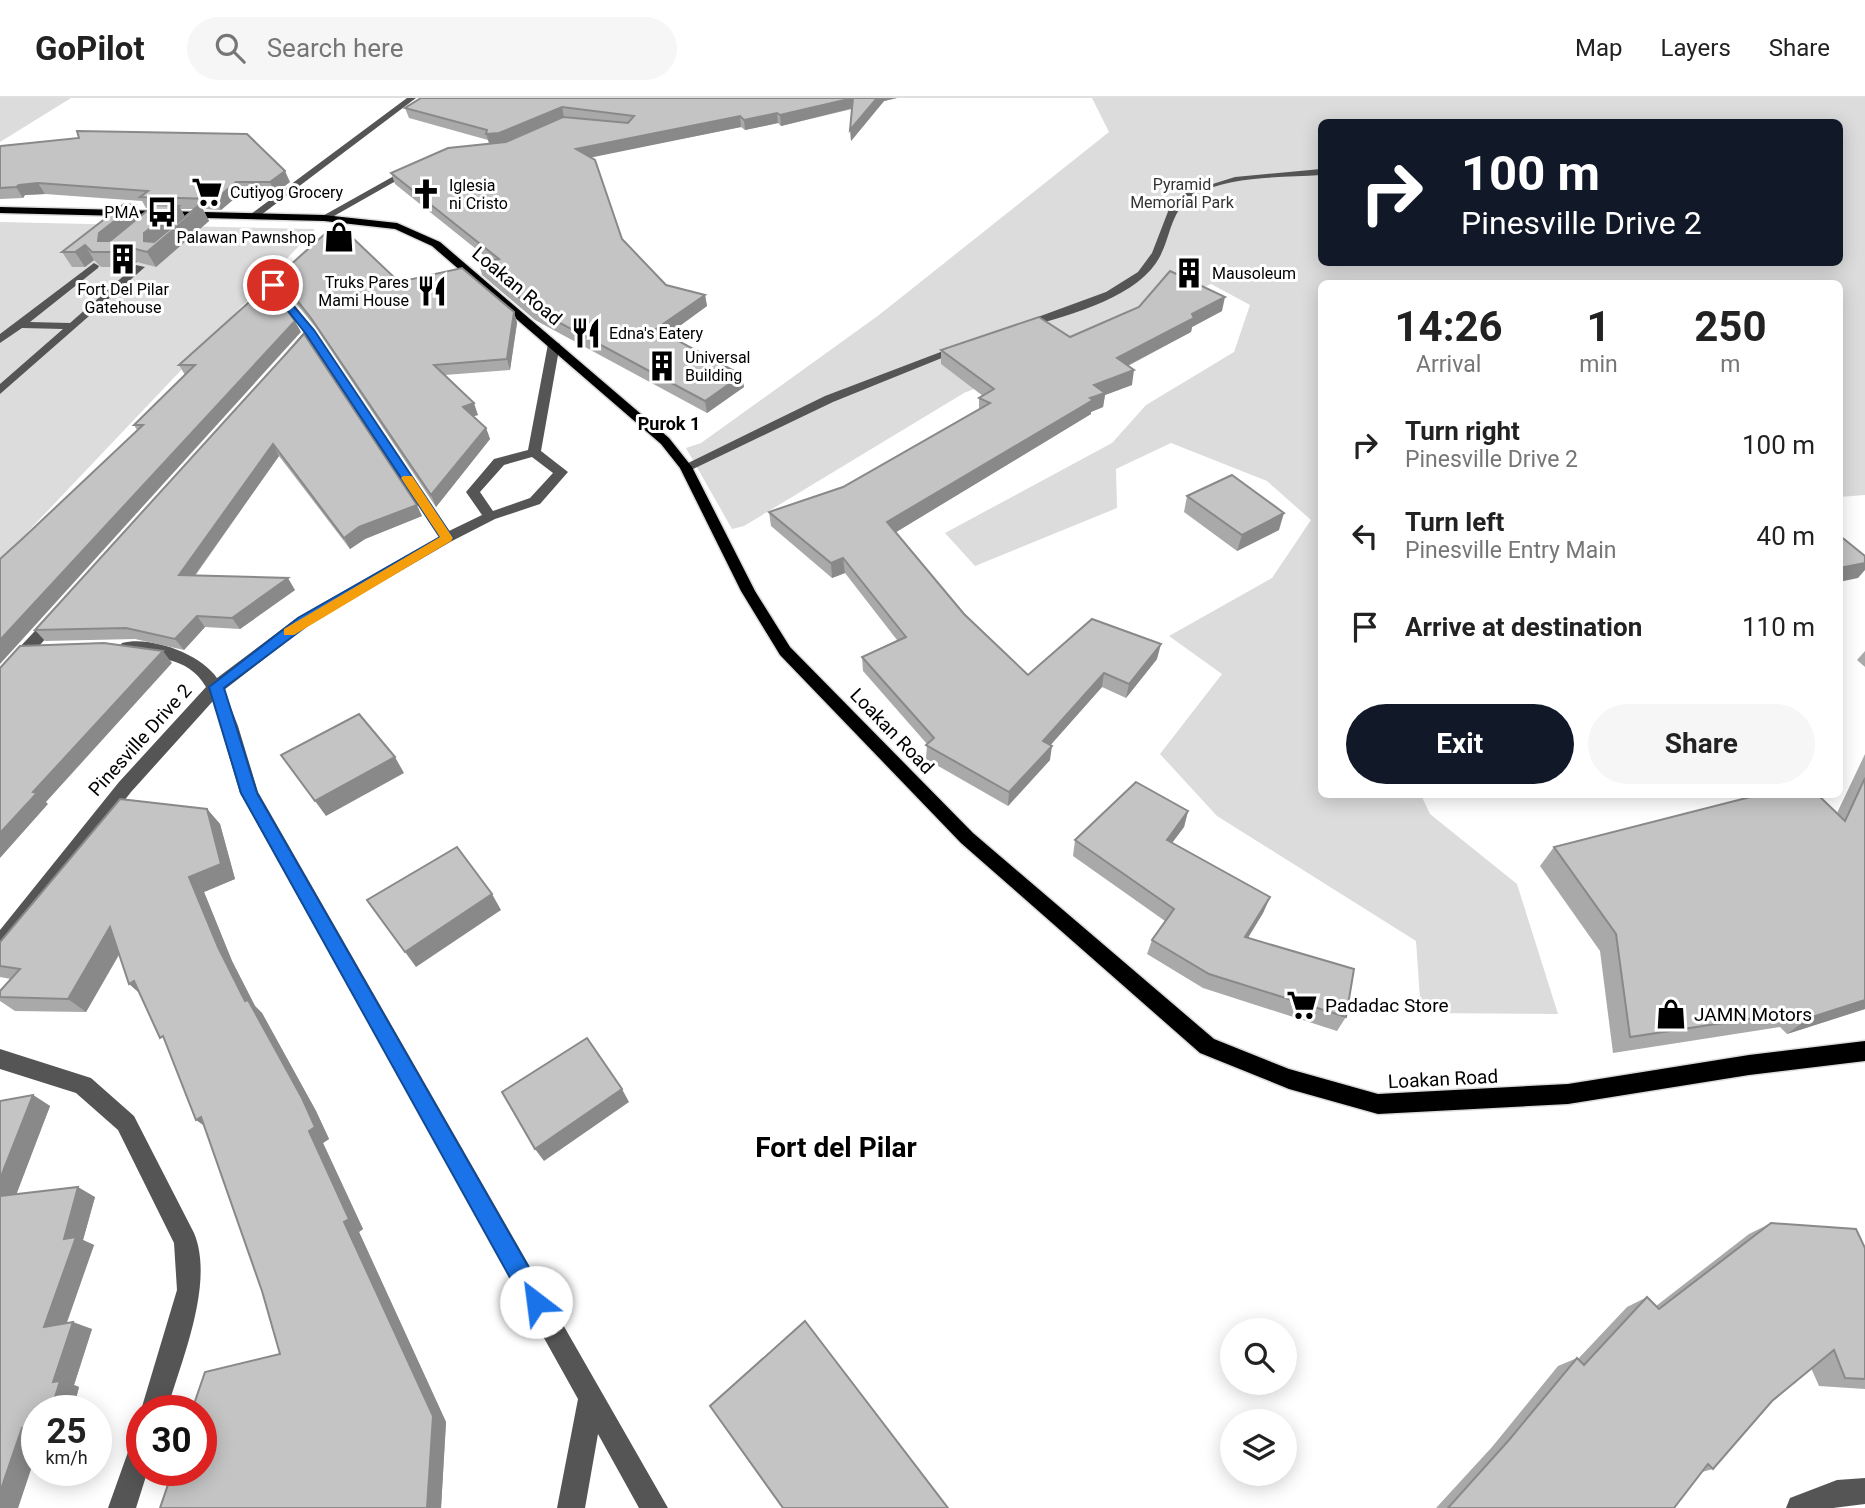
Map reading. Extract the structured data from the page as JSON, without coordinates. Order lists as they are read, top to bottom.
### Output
{
  "streets": {
    "main road": ["Loakan Road"],
    "street": ["Pinesville Drive 2"]
  },
  "districts": ["Purok 1", "Fort del Pilar"],
  "parks": ["Pyramid Memorial Park"],
  "places": {
    "supermarket": ["Cutiyog Grocery", "Padadac Store"],
    "church": ["Iglesia ni Cristo"],
    "bus stop": ["PMA"],
    "shop": ["Palawan Pawnshop", "JAMN Motors"],
    "building": ["Fort Del Pilar Gatehouse", "Mausoleum", "Universal Building"],
    "restaurant": ["Truks Pares Mami House", "Edna's Eatery"]
  },
  "page": {
    "header": "GoPilot",
    "search": "Search here",
    "nav": ["Map", "Layers", "Share"],
    "turn": ["100 m", "Pinesville Drive 2"],
    "eta": [
      "14:26",
      "Arrival",
      "1",
      "min",
      "250",
      "m"
    ],
    "list": [
      {
        "name": "Turn right",
        "note": "Pinesville Drive 2",
        "value": "100 m"
      },
      {
        "name": "Turn left",
        "note": "Pinesville Entry Main",
        "value": "40 m"
      },
      {
        "name": "Arrive at destination",
        "value": "110 m"
      }
    ],
    "buttons": ["Exit", "Share"],
    "speed": "25 km/h",
    "limit": "30"
  }
}
